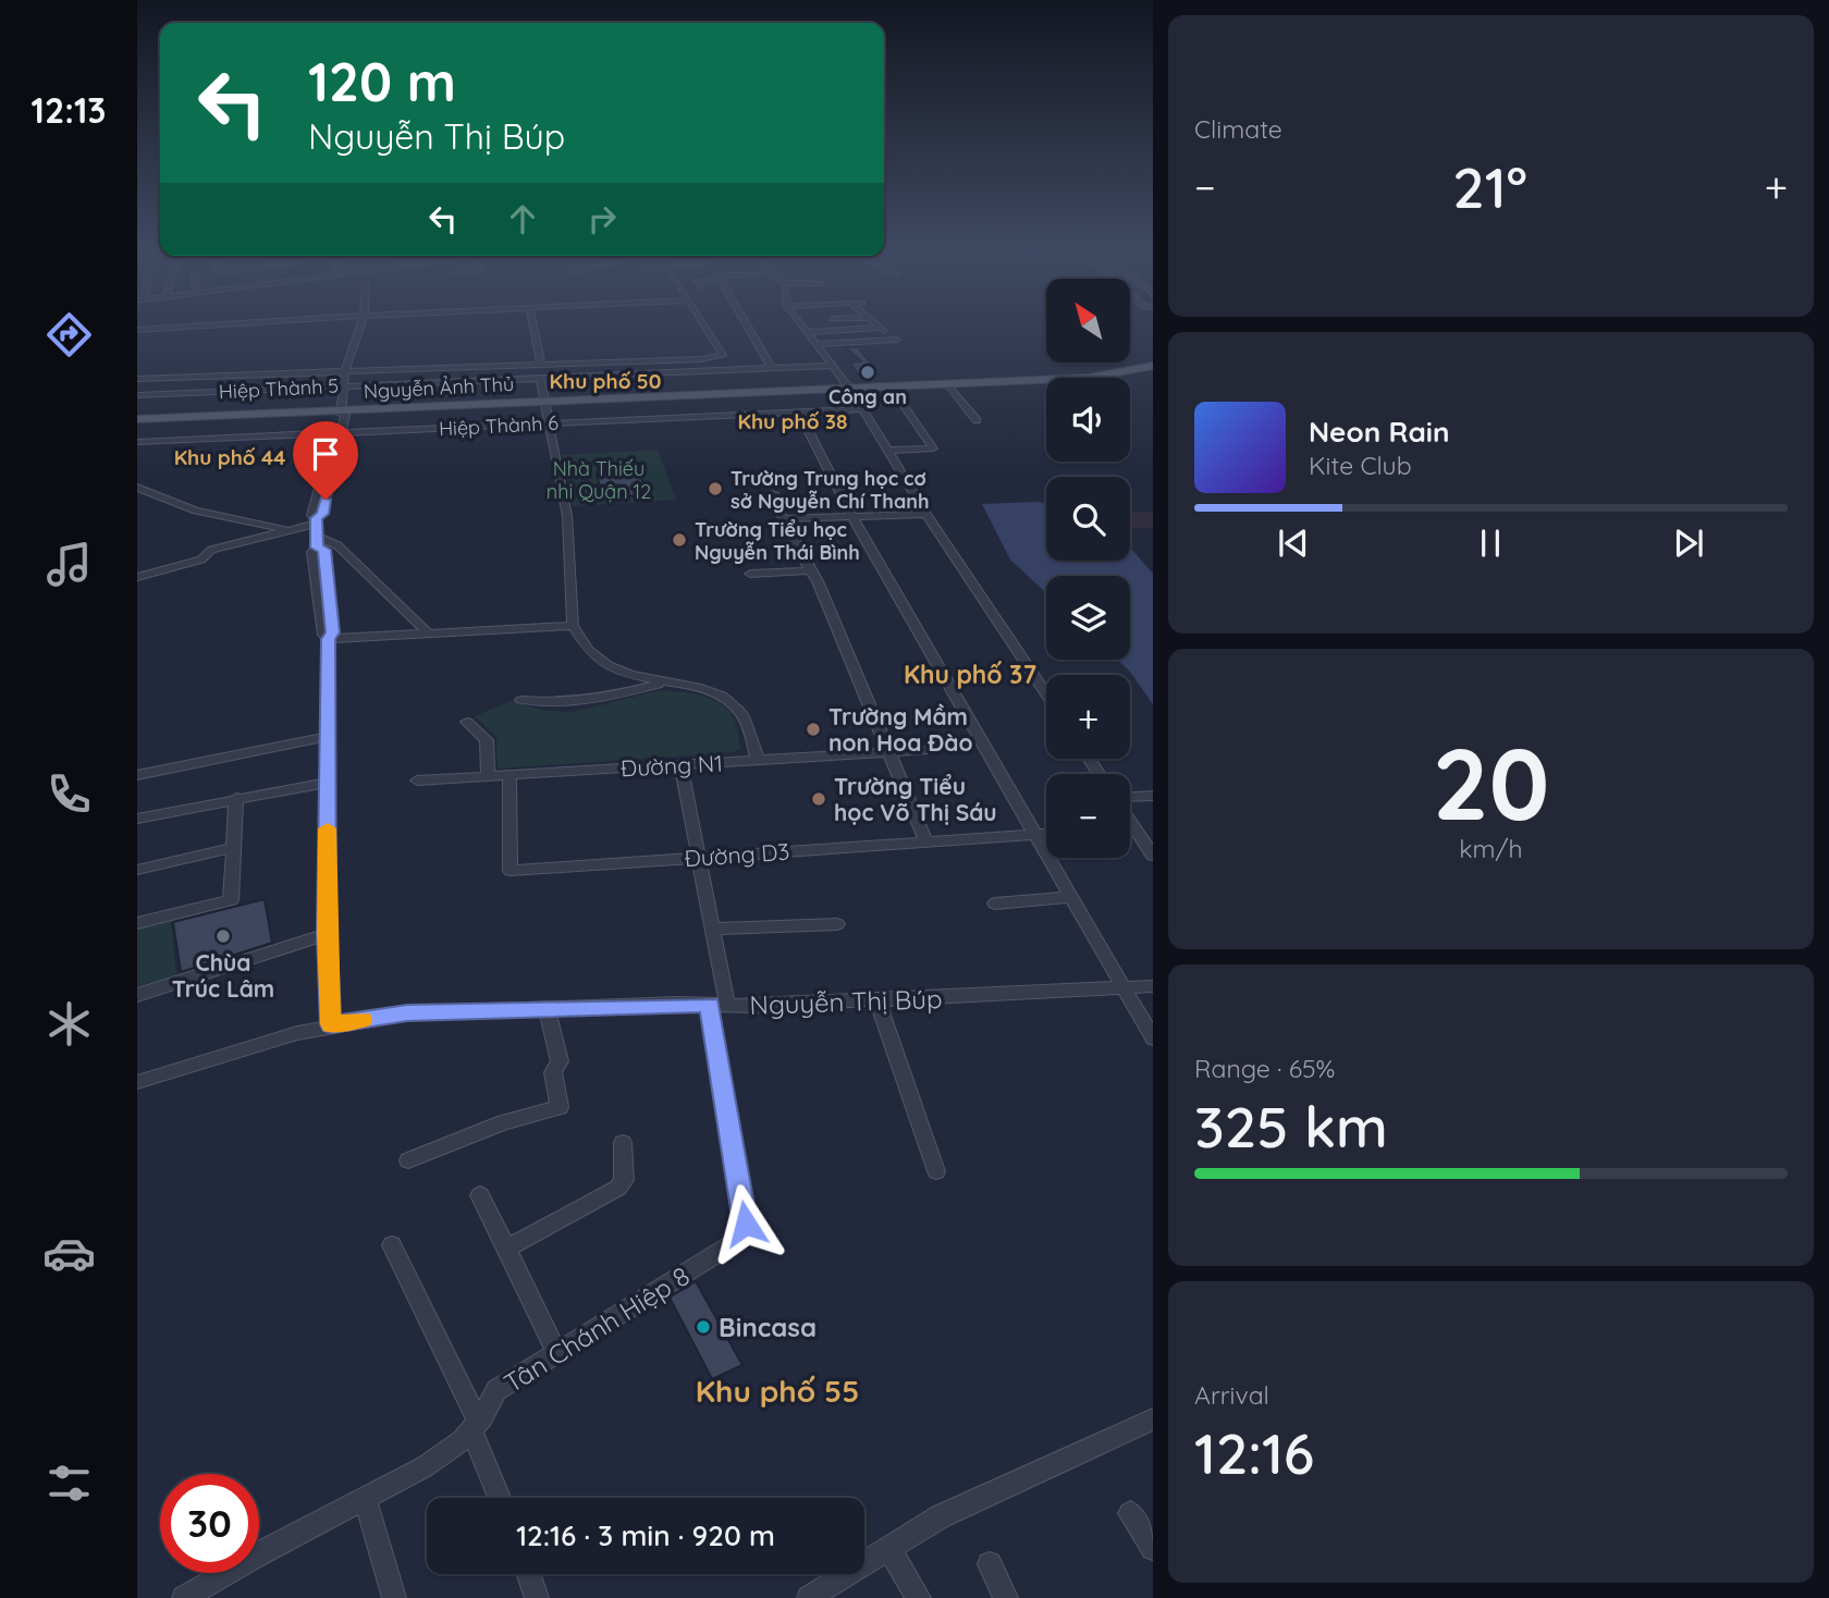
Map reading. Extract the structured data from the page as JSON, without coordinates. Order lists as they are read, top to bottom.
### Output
{
  "streets": {
    "main road": ["Nguyễn Ảnh Thủ"],
    "street": [
      "Hiệp Thành 5",
      "Hiệp Thành 6",
      "Đường N1",
      "Đường D3",
      "Nguyễn Thị Búp",
      "Tân Chánh Hiệp 8"
    ]
  },
  "crossings": [
    ["Đường N1", "Đường D3"],
    ["Nguyễn Thị Búp", "Tân Chánh Hiệp 8"]
  ],
  "districts": [
    "Khu phố 50",
    "Khu phố 38",
    "Khu phố 44",
    "Khu phố 37",
    "Khu phố 55"
  ],
  "parks": ["Nhà Thiếu nhi Quận 12"],
  "places": [
    "Công an",
    "Trường Trung học cơ sở Nguyễn Chí Thanh",
    "Trường Tiểu học Nguyễn Thái Bình",
    "Trường Mầm non Hoa Đào",
    "Trường Tiểu học Võ Thị Sáu",
    "Chùa Trúc Lâm",
    "Bincasa"
  ],
  "north": "top left",
  "page": {
    "tabs": "12:13",
    "tile": [
      "Climate",
      ["20", "km/h"],
      ["Range · 65%", "325 km"],
      ["Arrival", "12:16"]
    ],
    "turn": ["120 m", "Nguyễn Thị Búp"],
    "heat": ["−", "21°", "+"],
    "map_buttons": ["+", "−"],
    "song": ["Neon Rain", "Kite Club"],
    "limit": "30",
    "trip": "12:16 · 3 min · 920 m"
  }
}
